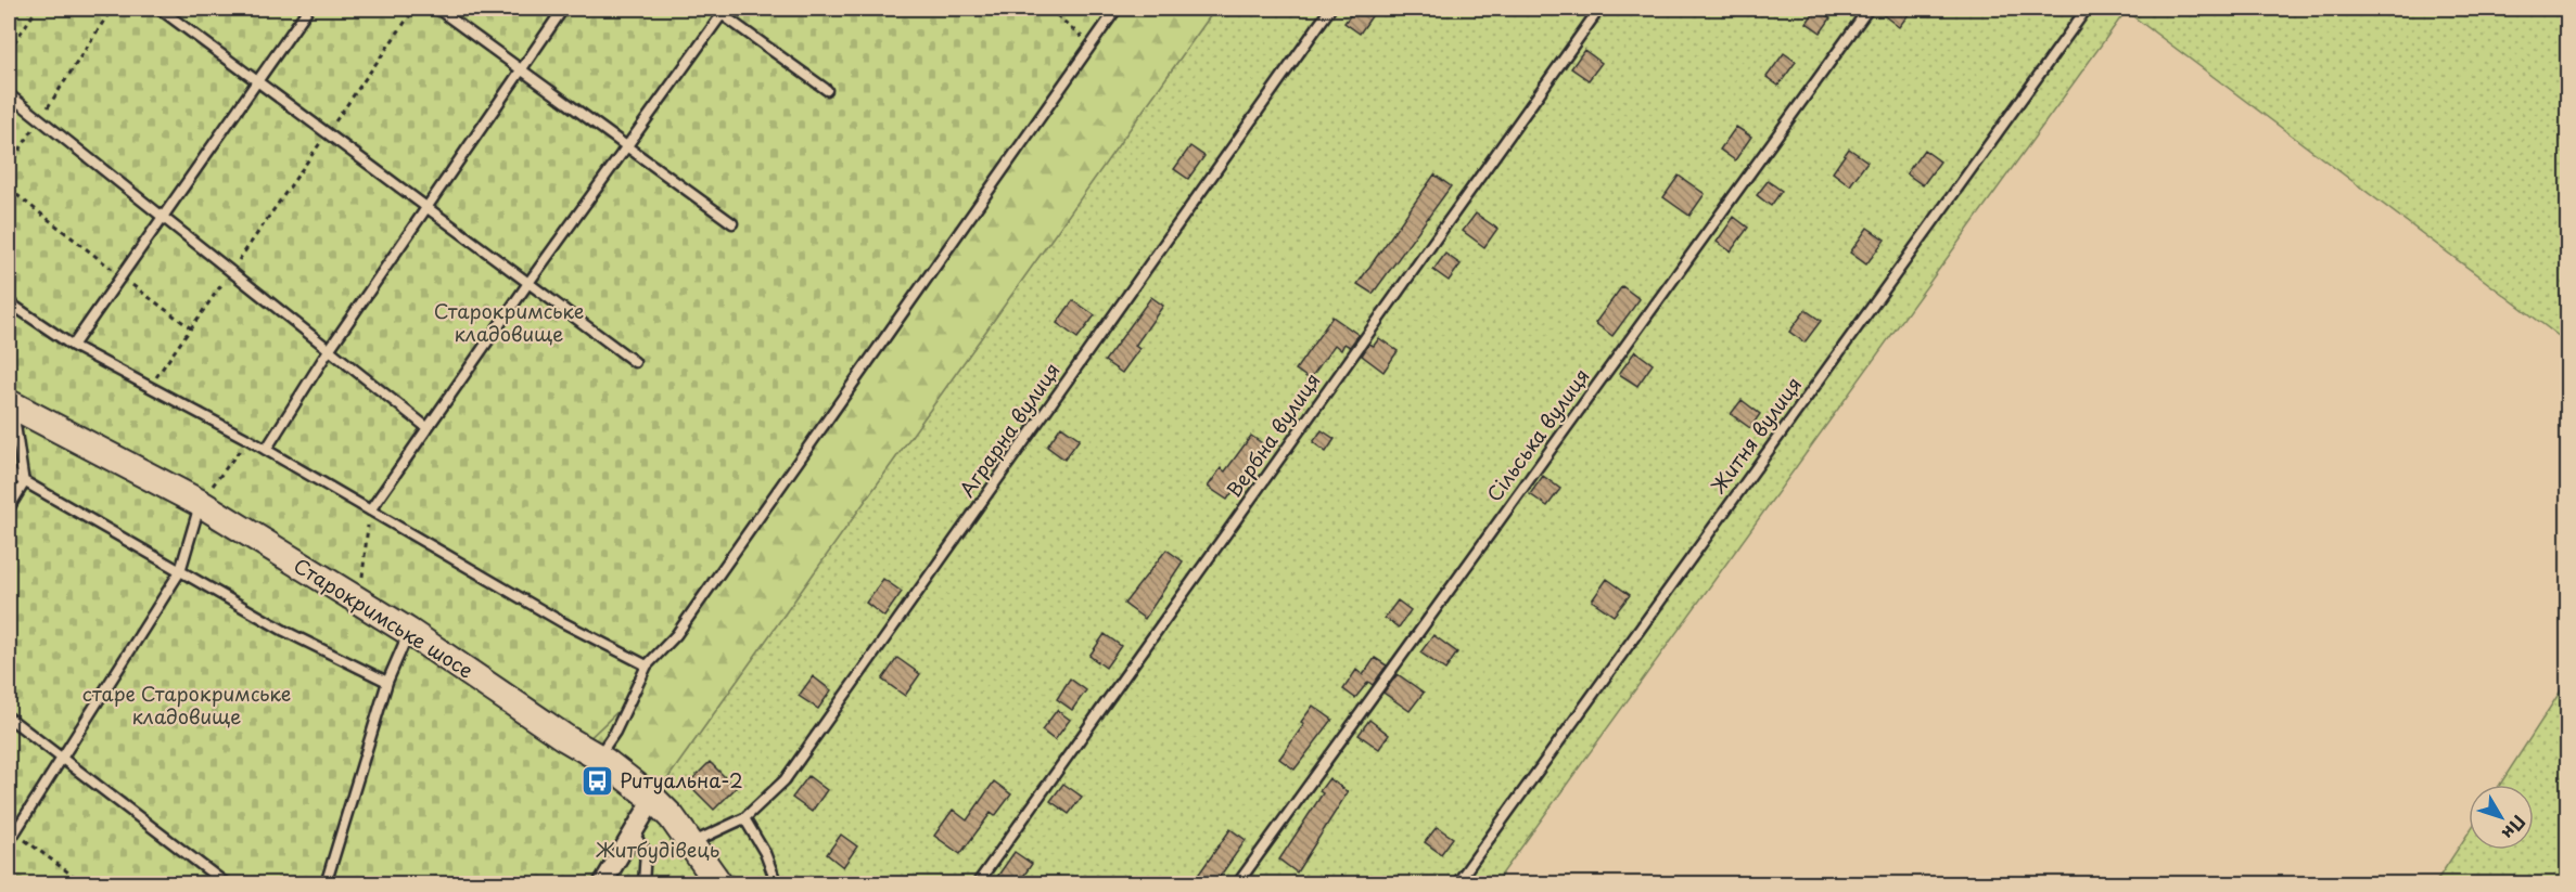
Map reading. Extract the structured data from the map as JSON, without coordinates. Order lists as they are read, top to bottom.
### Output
{
  "streets": {
    "street": ["Старокримське шосе"],
    "lane": [
      "Аграрна вулиця",
      "Вербна вулиця",
      "Сільська вулиця",
      "Житня вулиця"
    ]
  },
  "crossings": [
    ["Аграрна вулиця", "Старокримське шосе"]
  ],
  "parks": ["Старокримське кладовище", "старе Старокримське кладовище", "Житбудівець"],
  "places": {
    "bus stop": ["Ритуальна-2"]
  },
  "north": "bottom right"
}
